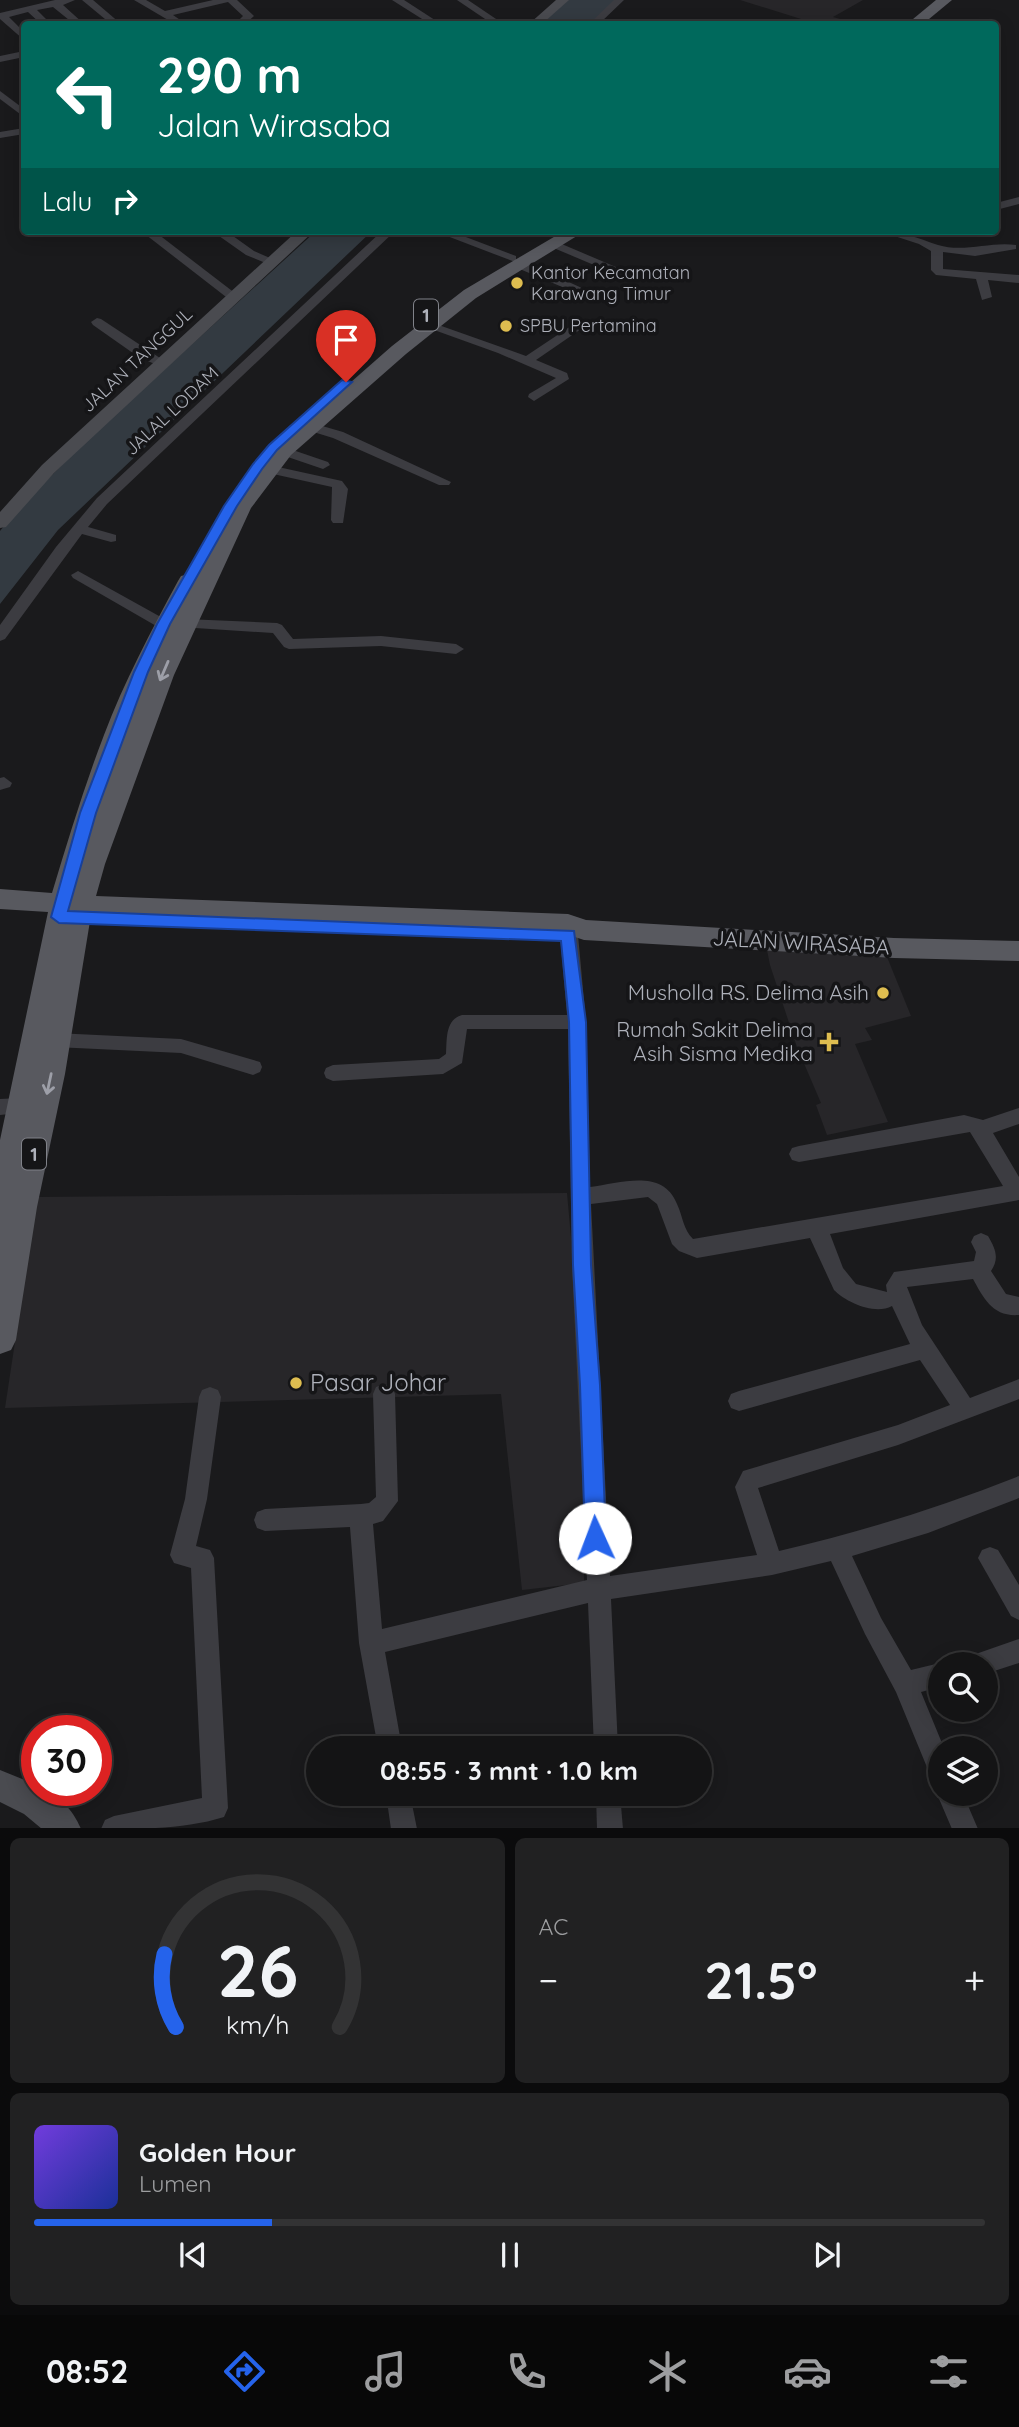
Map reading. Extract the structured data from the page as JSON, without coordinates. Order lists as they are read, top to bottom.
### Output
{
  "streets": {
    "main road": ["1", "JALAN WIRASABA"],
    "street": ["JALAN TANGGUL", "JALAL LODAM"]
  },
  "crossings": [
    ["1", "JALAN WIRASABA"]
  ],
  "places": {
    "other": [
      "Kantor Kecamatan Karawang Timur",
      "SPBU Pertamina",
      "Musholla RS. Delima Asih",
      "Pasar Johar"
    ],
    "health": ["Rumah Sakit Delima Asih Sisma Medika"]
  },
  "page": {
    "turn": ["290 m", "Jalan Wirasaba"],
    "then": "Lalu",
    "limit": "30",
    "trip": "08:55 · 3 mnt · 1.0 km",
    "tile": "AC",
    "heat": ["−", "21.5°", "+"],
    "song": ["Golden Hour", "Lumen"],
    "tabs": "08:52",
    "gauge": ["26", "km/h"]
  }
}
